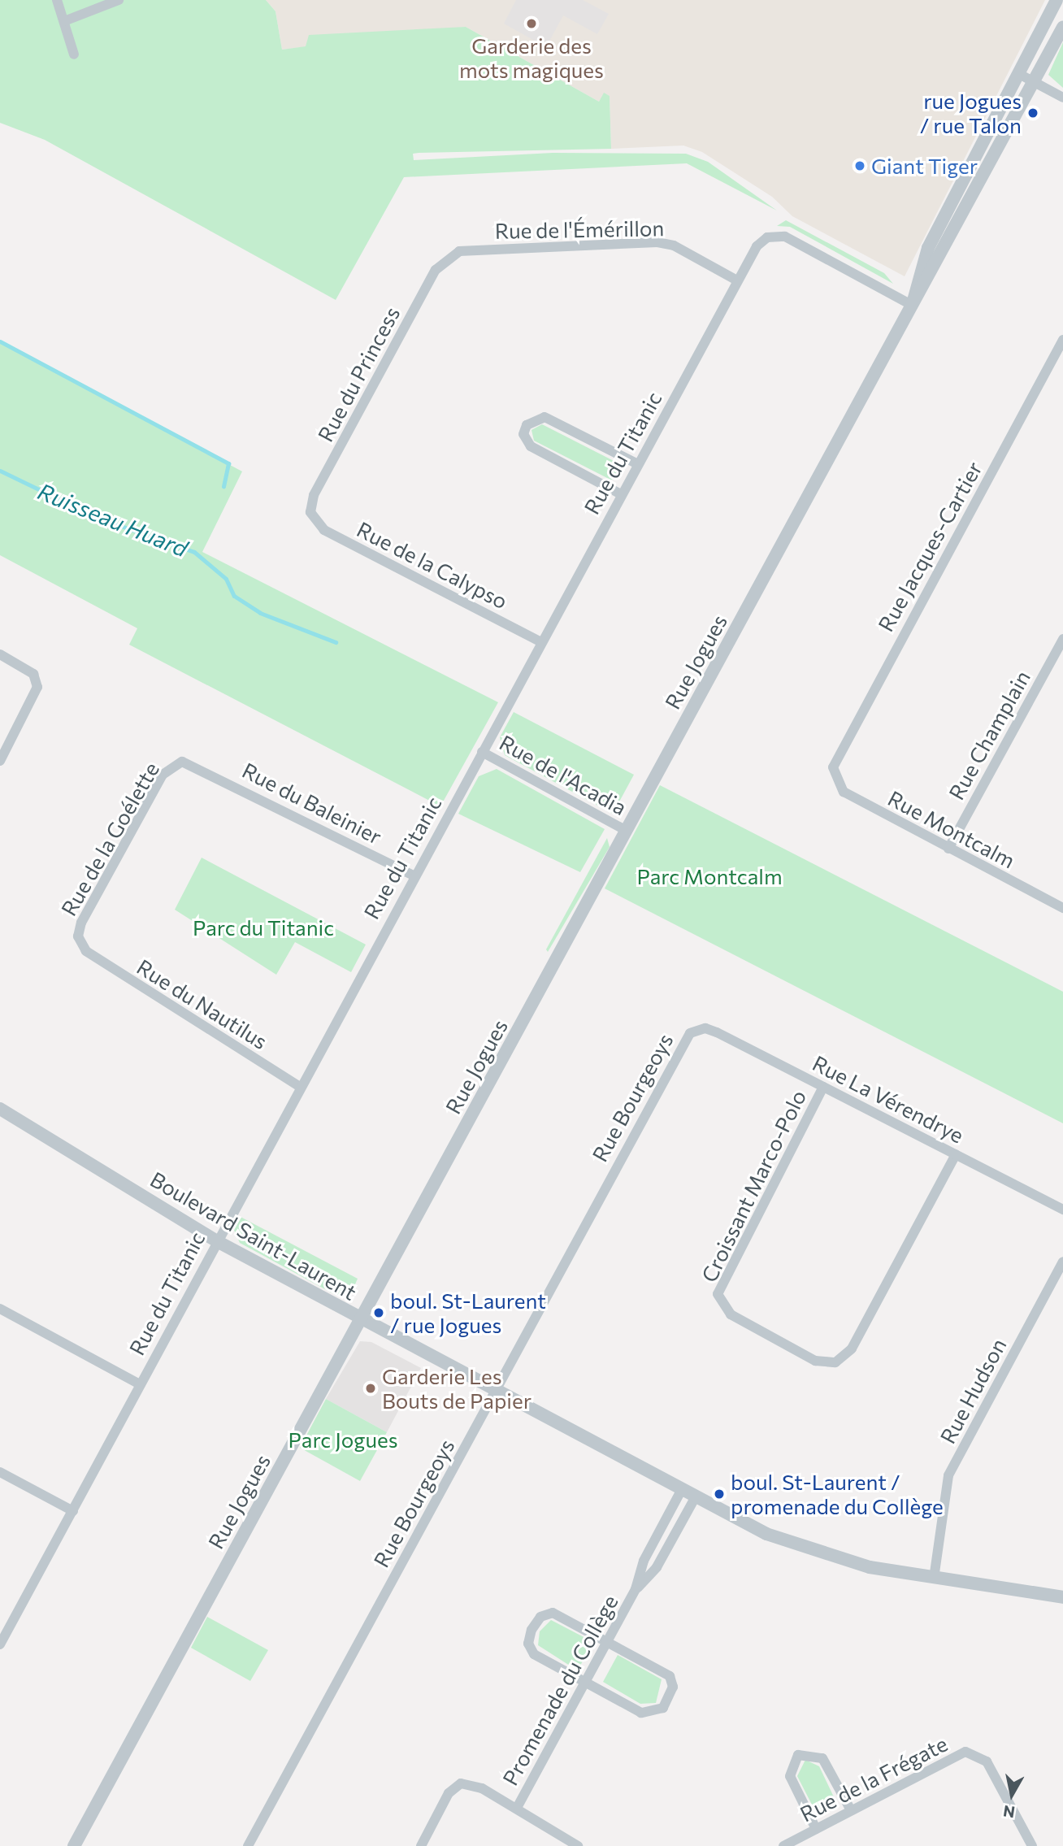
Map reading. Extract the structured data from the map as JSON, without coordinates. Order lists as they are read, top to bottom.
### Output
{
  "streets": {
    "street": [
      "Rue de l'Émérillon",
      "Rue du Princess",
      "Rue du Titanic",
      "Rue Jacques-Cartier",
      "Rue de la Calypso",
      "Rue Jogues",
      "Rue Champlain",
      "Rue de l'Acadia",
      "Rue du Baleinier",
      "Rue Montcalm",
      "Rue de la Goélette",
      "Rue du Nautilus",
      "Rue Bourgeoys",
      "Rue La Vérendrye",
      "Croissant Marco-Polo",
      "Boulevard Saint-Laurent",
      "Rue Hudson",
      "Promenade du Collège",
      "Rue de la Frégate"
    ]
  },
  "crossings": [
    ["Rue de l'Émérillon", "Rue du Princess"],
    ["Rue de l'Émérillon", "Rue du Titanic"],
    ["Rue du Princess", "Rue de la Calypso"],
    ["Rue du Titanic", "Rue de la Calypso"],
    ["Rue du Titanic", "Rue Jogues"],
    ["Rue du Titanic", "Rue de l'Acadia"],
    ["Rue du Titanic", "Rue du Baleinier"],
    ["Rue du Titanic", "Rue du Nautilus"],
    ["Rue du Titanic", "Boulevard Saint-Laurent"],
    ["Rue Jacques-Cartier", "Rue Montcalm"],
    ["Rue Jogues", "Rue de l'Acadia"],
    ["Rue Jogues", "Boulevard Saint-Laurent"],
    ["Rue Champlain", "Rue Montcalm"],
    ["Rue du Baleinier", "Rue de la Goélette"],
    ["Rue de la Goélette", "Rue du Nautilus"],
    ["Rue Bourgeoys", "Rue La Vérendrye"],
    ["Rue Bourgeoys", "Boulevard Saint-Laurent"],
    ["Rue La Vérendrye", "Croissant Marco-Polo"],
    ["Boulevard Saint-Laurent", "Rue Hudson"],
    ["Boulevard Saint-Laurent", "Promenade du Collège"]
  ],
  "water": ["Ruisseau Huard"],
  "parks": ["Parc Montcalm", "Parc du Titanic", "Parc Jogues"],
  "places": [
    "Garderie des mots magiques",
    "rue Jogues / rue Talon",
    "Giant Tiger",
    "boul. St-Laurent / rue Jogues",
    "Garderie Les Bouts de Papier",
    "boul. St-Laurent / promenade du Collège"
  ],
  "north": "bottom"
}
